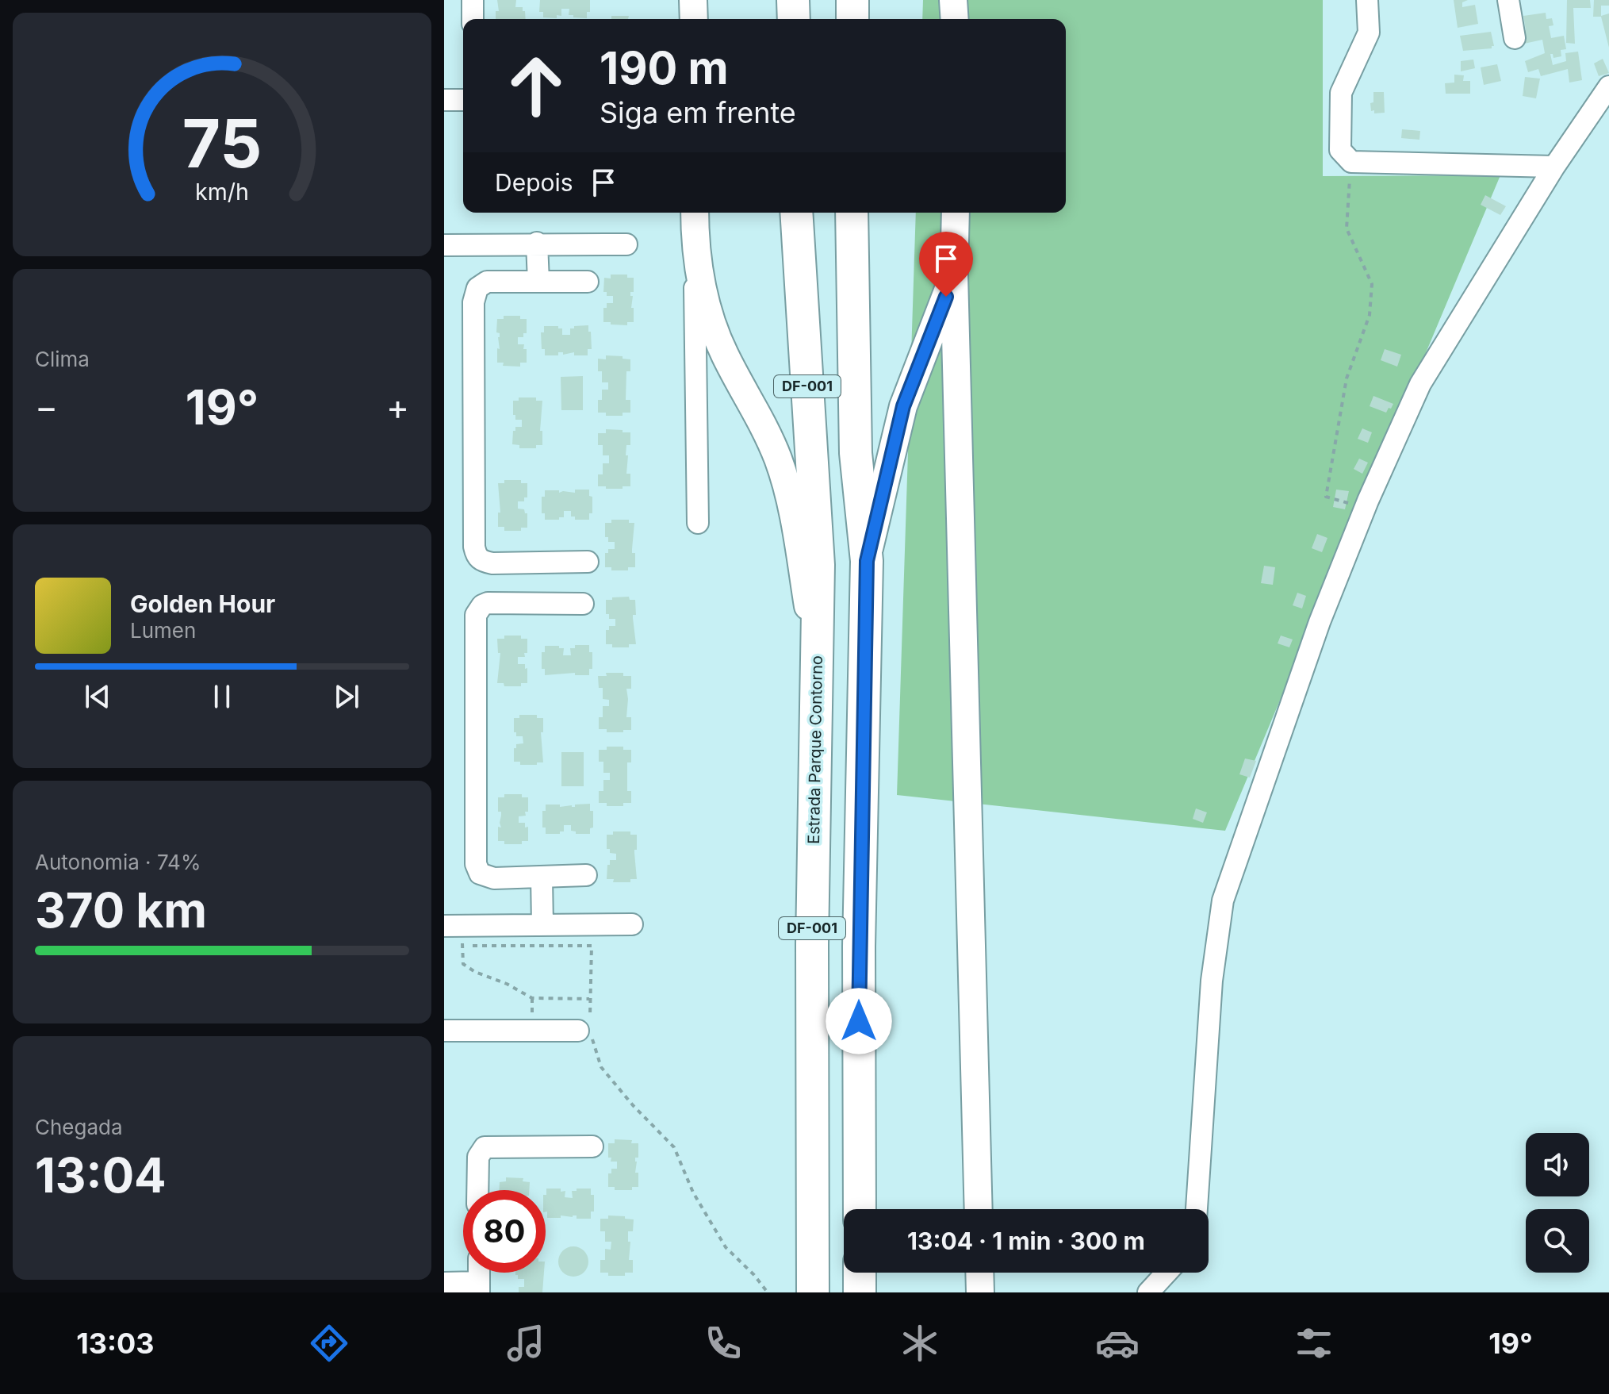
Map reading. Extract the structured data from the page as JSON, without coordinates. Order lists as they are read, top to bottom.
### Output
{
  "streets": {
    "highway": ["DF-001", "Estrada Parque Contorno"]
  },
  "page": {
    "turn": ["190 m", "Siga em frente"],
    "then": "Depois",
    "tile": [
      "Clima",
      ["Autonomia · 74%", "370 km"],
      ["Chegada", "13:04"]
    ],
    "heat": ["−", "19°", "+"],
    "song": ["Golden Hour", "Lumen"],
    "limit": "80",
    "trip": "13:04 · 1 min · 300 m",
    "tabs": ["13:03", "19°"],
    "gauge": ["75", "km/h"]
  }
}
